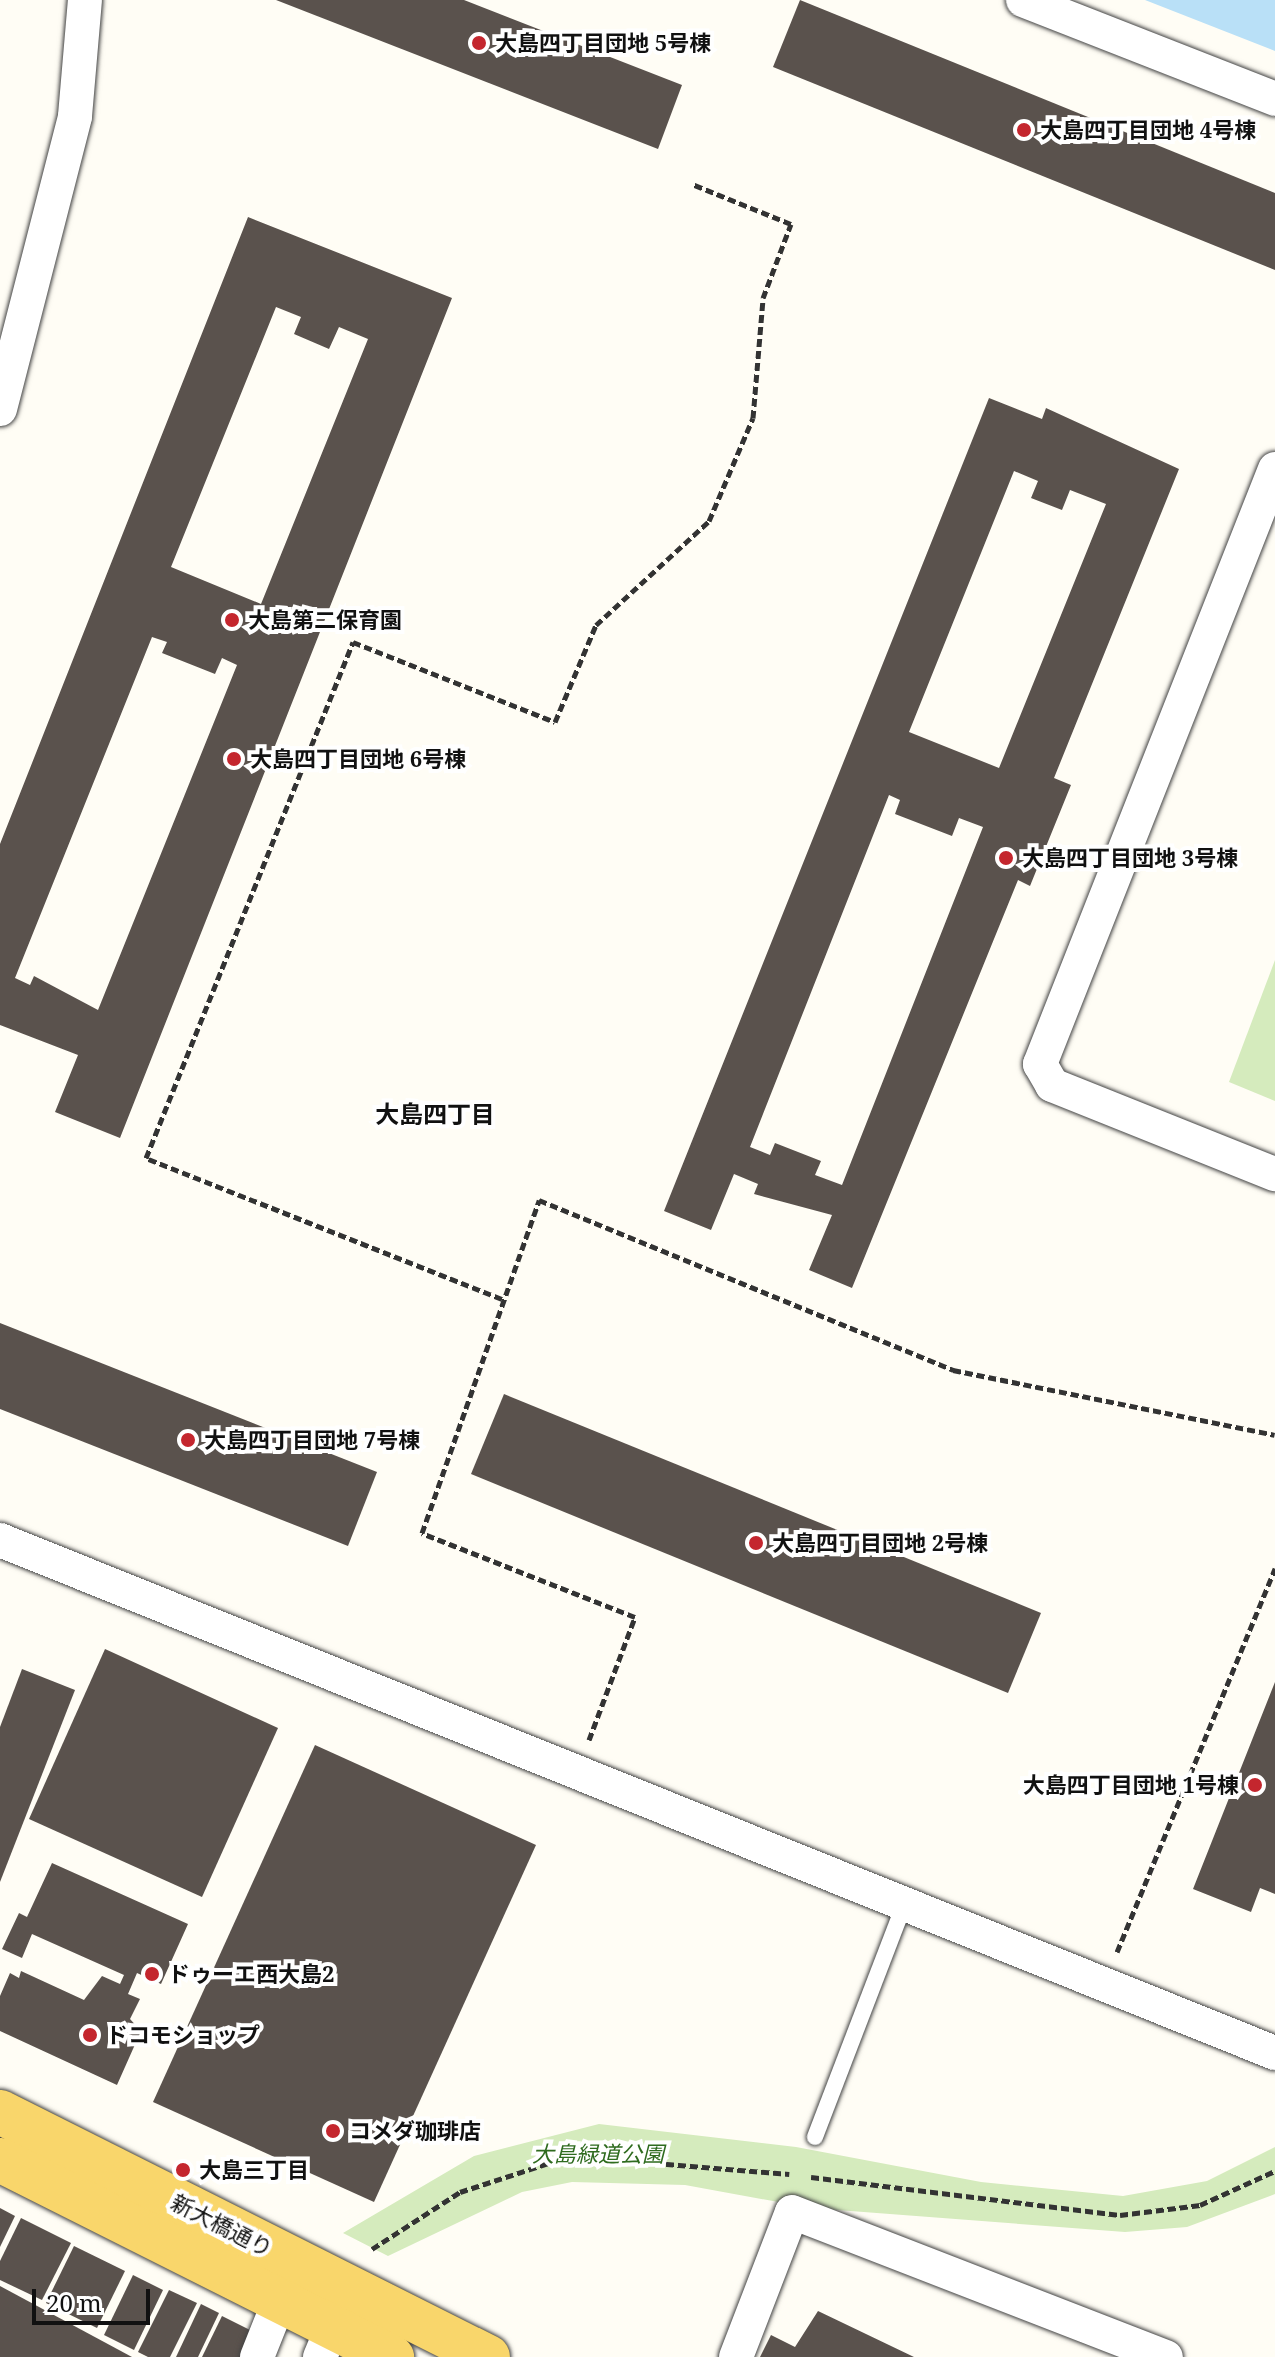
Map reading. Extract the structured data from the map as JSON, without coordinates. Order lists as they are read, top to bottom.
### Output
{
  "streets": {
    "main road": ["新大橋通り"]
  },
  "districts": ["大島四丁目"],
  "parks": ["大島緑道公園"],
  "places": [
    "大島四丁目団地 5号棟",
    "大島四丁目団地 4号棟",
    "大島第二保育園",
    "大島四丁目団地 6号棟",
    "大島四丁目団地 3号棟",
    "大島四丁目団地 7号棟",
    "大島四丁目団地 2号棟",
    "大島四丁目団地 1号棟",
    "ドゥーエ西大島2",
    "ドコモショップ",
    "コメダ珈琲店",
    "大島三丁目"
  ],
  "scale_bar": "20 m"
}
